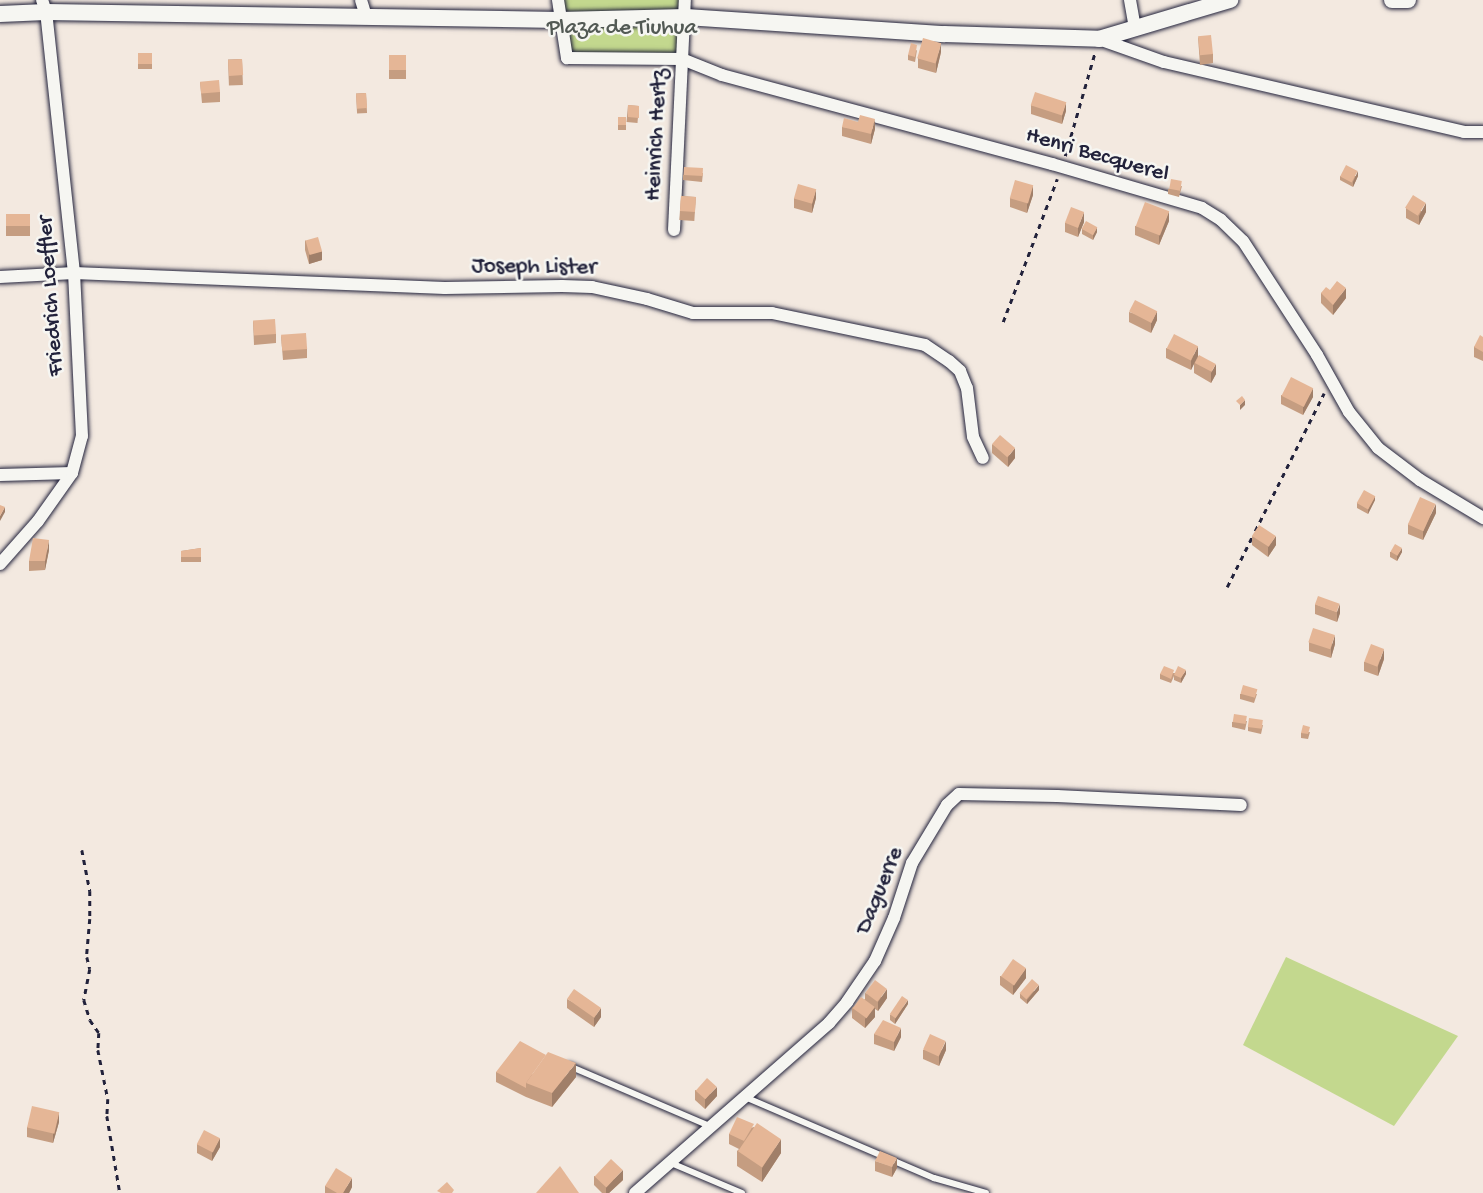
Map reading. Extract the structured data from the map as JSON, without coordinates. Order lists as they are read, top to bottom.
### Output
{
  "streets": {
    "street": [
      "Heinrich Hertz",
      "Henri Becquerel",
      "Joseph Lister",
      "Friedrich Loeffler",
      "Daguerre"
    ]
  },
  "crossings": [
    ["Heinrich Hertz", "Henri Becquerel"],
    ["Joseph Lister", "Friedrich Loeffler"]
  ],
  "parks": ["Plaza de Tiuhua"]
}
